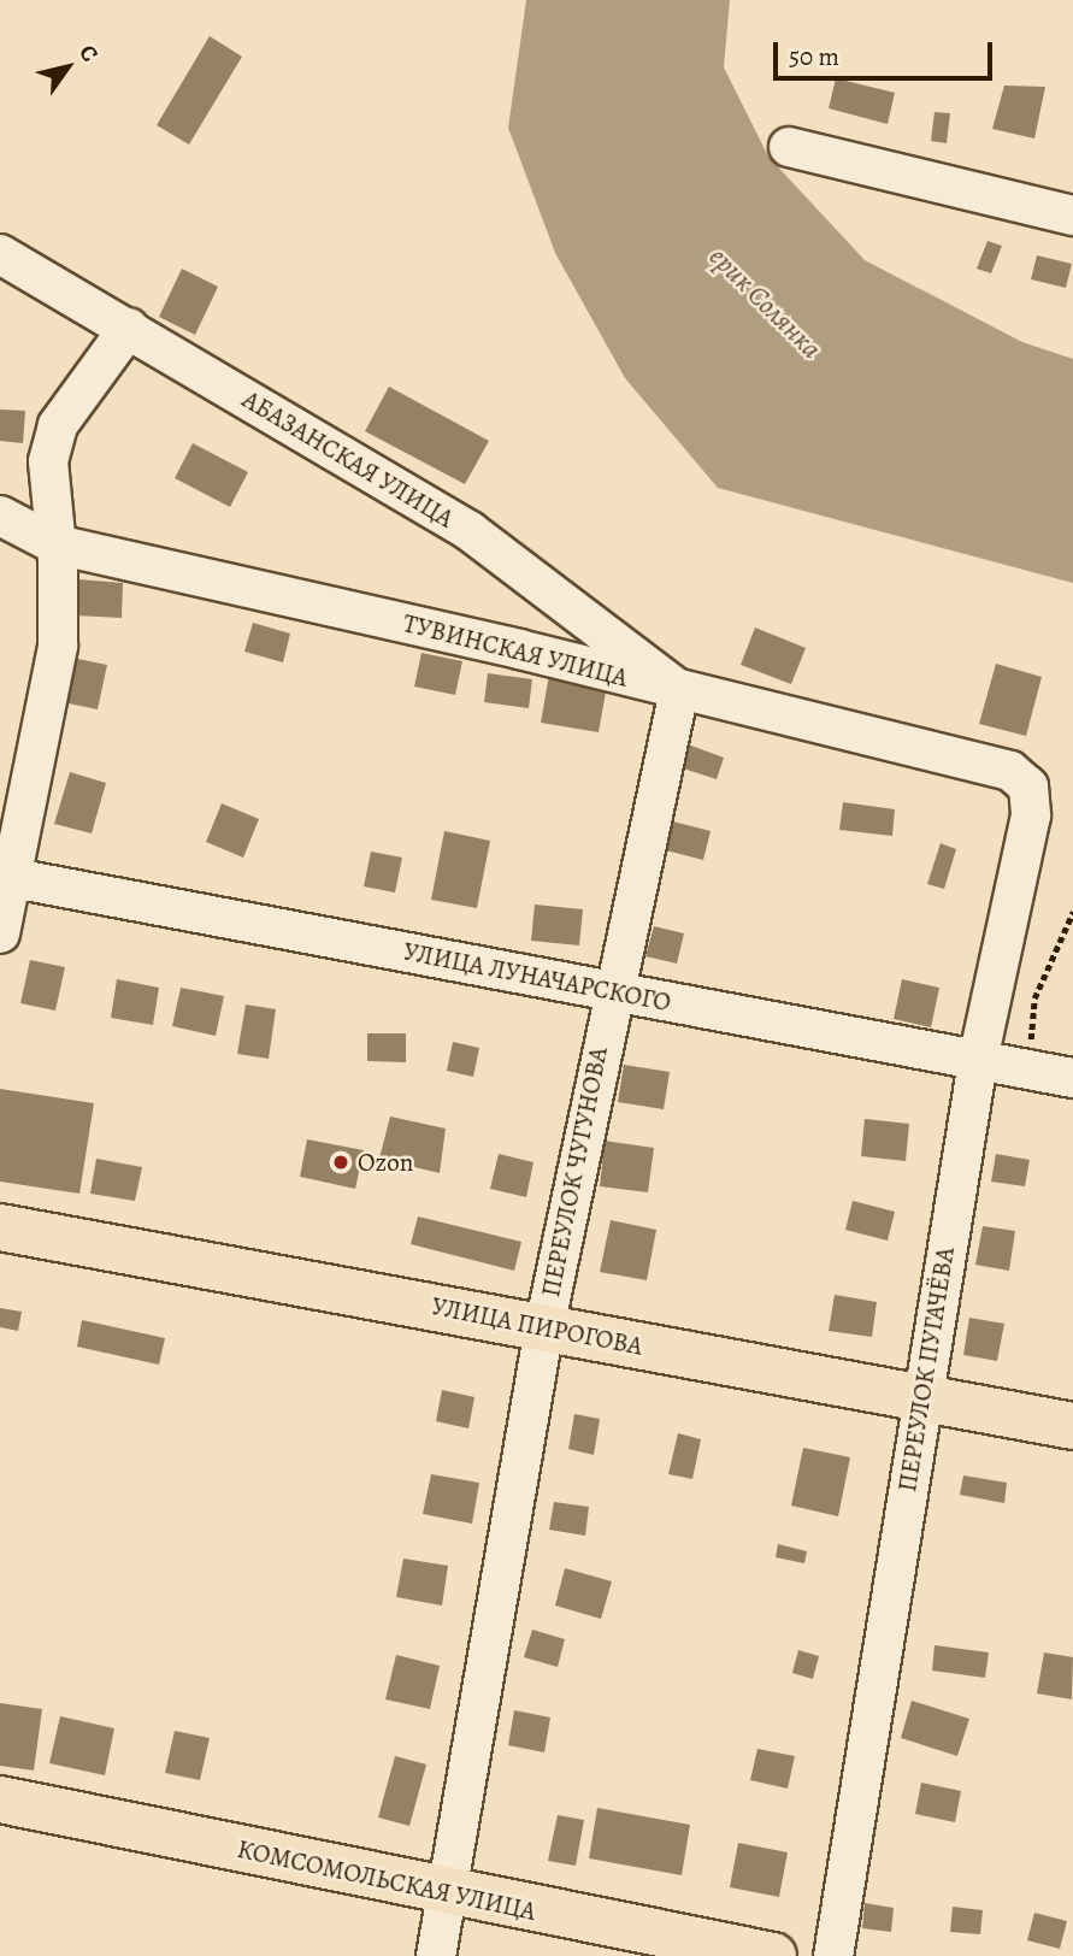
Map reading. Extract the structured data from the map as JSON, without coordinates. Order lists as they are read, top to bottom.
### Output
{
  "streets": {
    "main road": ["УЛИЦА ПИРОГОВА", "КОМСОМОЛЬСКАЯ УЛИЦА"],
    "street": [
      "АБАЗАНСКАЯ УЛИЦА",
      "ТУВИНСКАЯ УЛИЦА",
      "УЛИЦА ЛУНАЧАРСКОГО",
      "ПЕРЕУЛОК ЧУГУНОВА",
      "ПЕРЕУЛОК ПУГАЧЁВА"
    ]
  },
  "crossings": [
    ["АБАЗАНСКАЯ УЛИЦА", "ТУВИНСКАЯ УЛИЦА"],
    ["АБАЗАНСКАЯ УЛИЦА", "ПЕРЕУЛОК ЧУГУНОВА"],
    ["ТУВИНСКАЯ УЛИЦА", "ПЕРЕУЛОК ЧУГУНОВА"],
    ["ТУВИНСКАЯ УЛИЦА", "ПЕРЕУЛОК ПУГАЧЁВА"],
    ["УЛИЦА ЛУНАЧАРСКОГО", "ПЕРЕУЛОК ЧУГУНОВА"],
    ["УЛИЦА ЛУНАЧАРСКОГО", "ПЕРЕУЛОК ПУГАЧЁВА"],
    ["ПЕРЕУЛОК ЧУГУНОВА", "УЛИЦА ПИРОГОВА"],
    ["ПЕРЕУЛОК ЧУГУНОВА", "КОМСОМОЛЬСКАЯ УЛИЦА"],
    ["УЛИЦА ПИРОГОВА", "ПЕРЕУЛОК ПУГАЧЁВА"]
  ],
  "water": ["ерик Солянка"],
  "places": ["Ozon"],
  "scale_bar": "50 m",
  "north": "top right"
}
